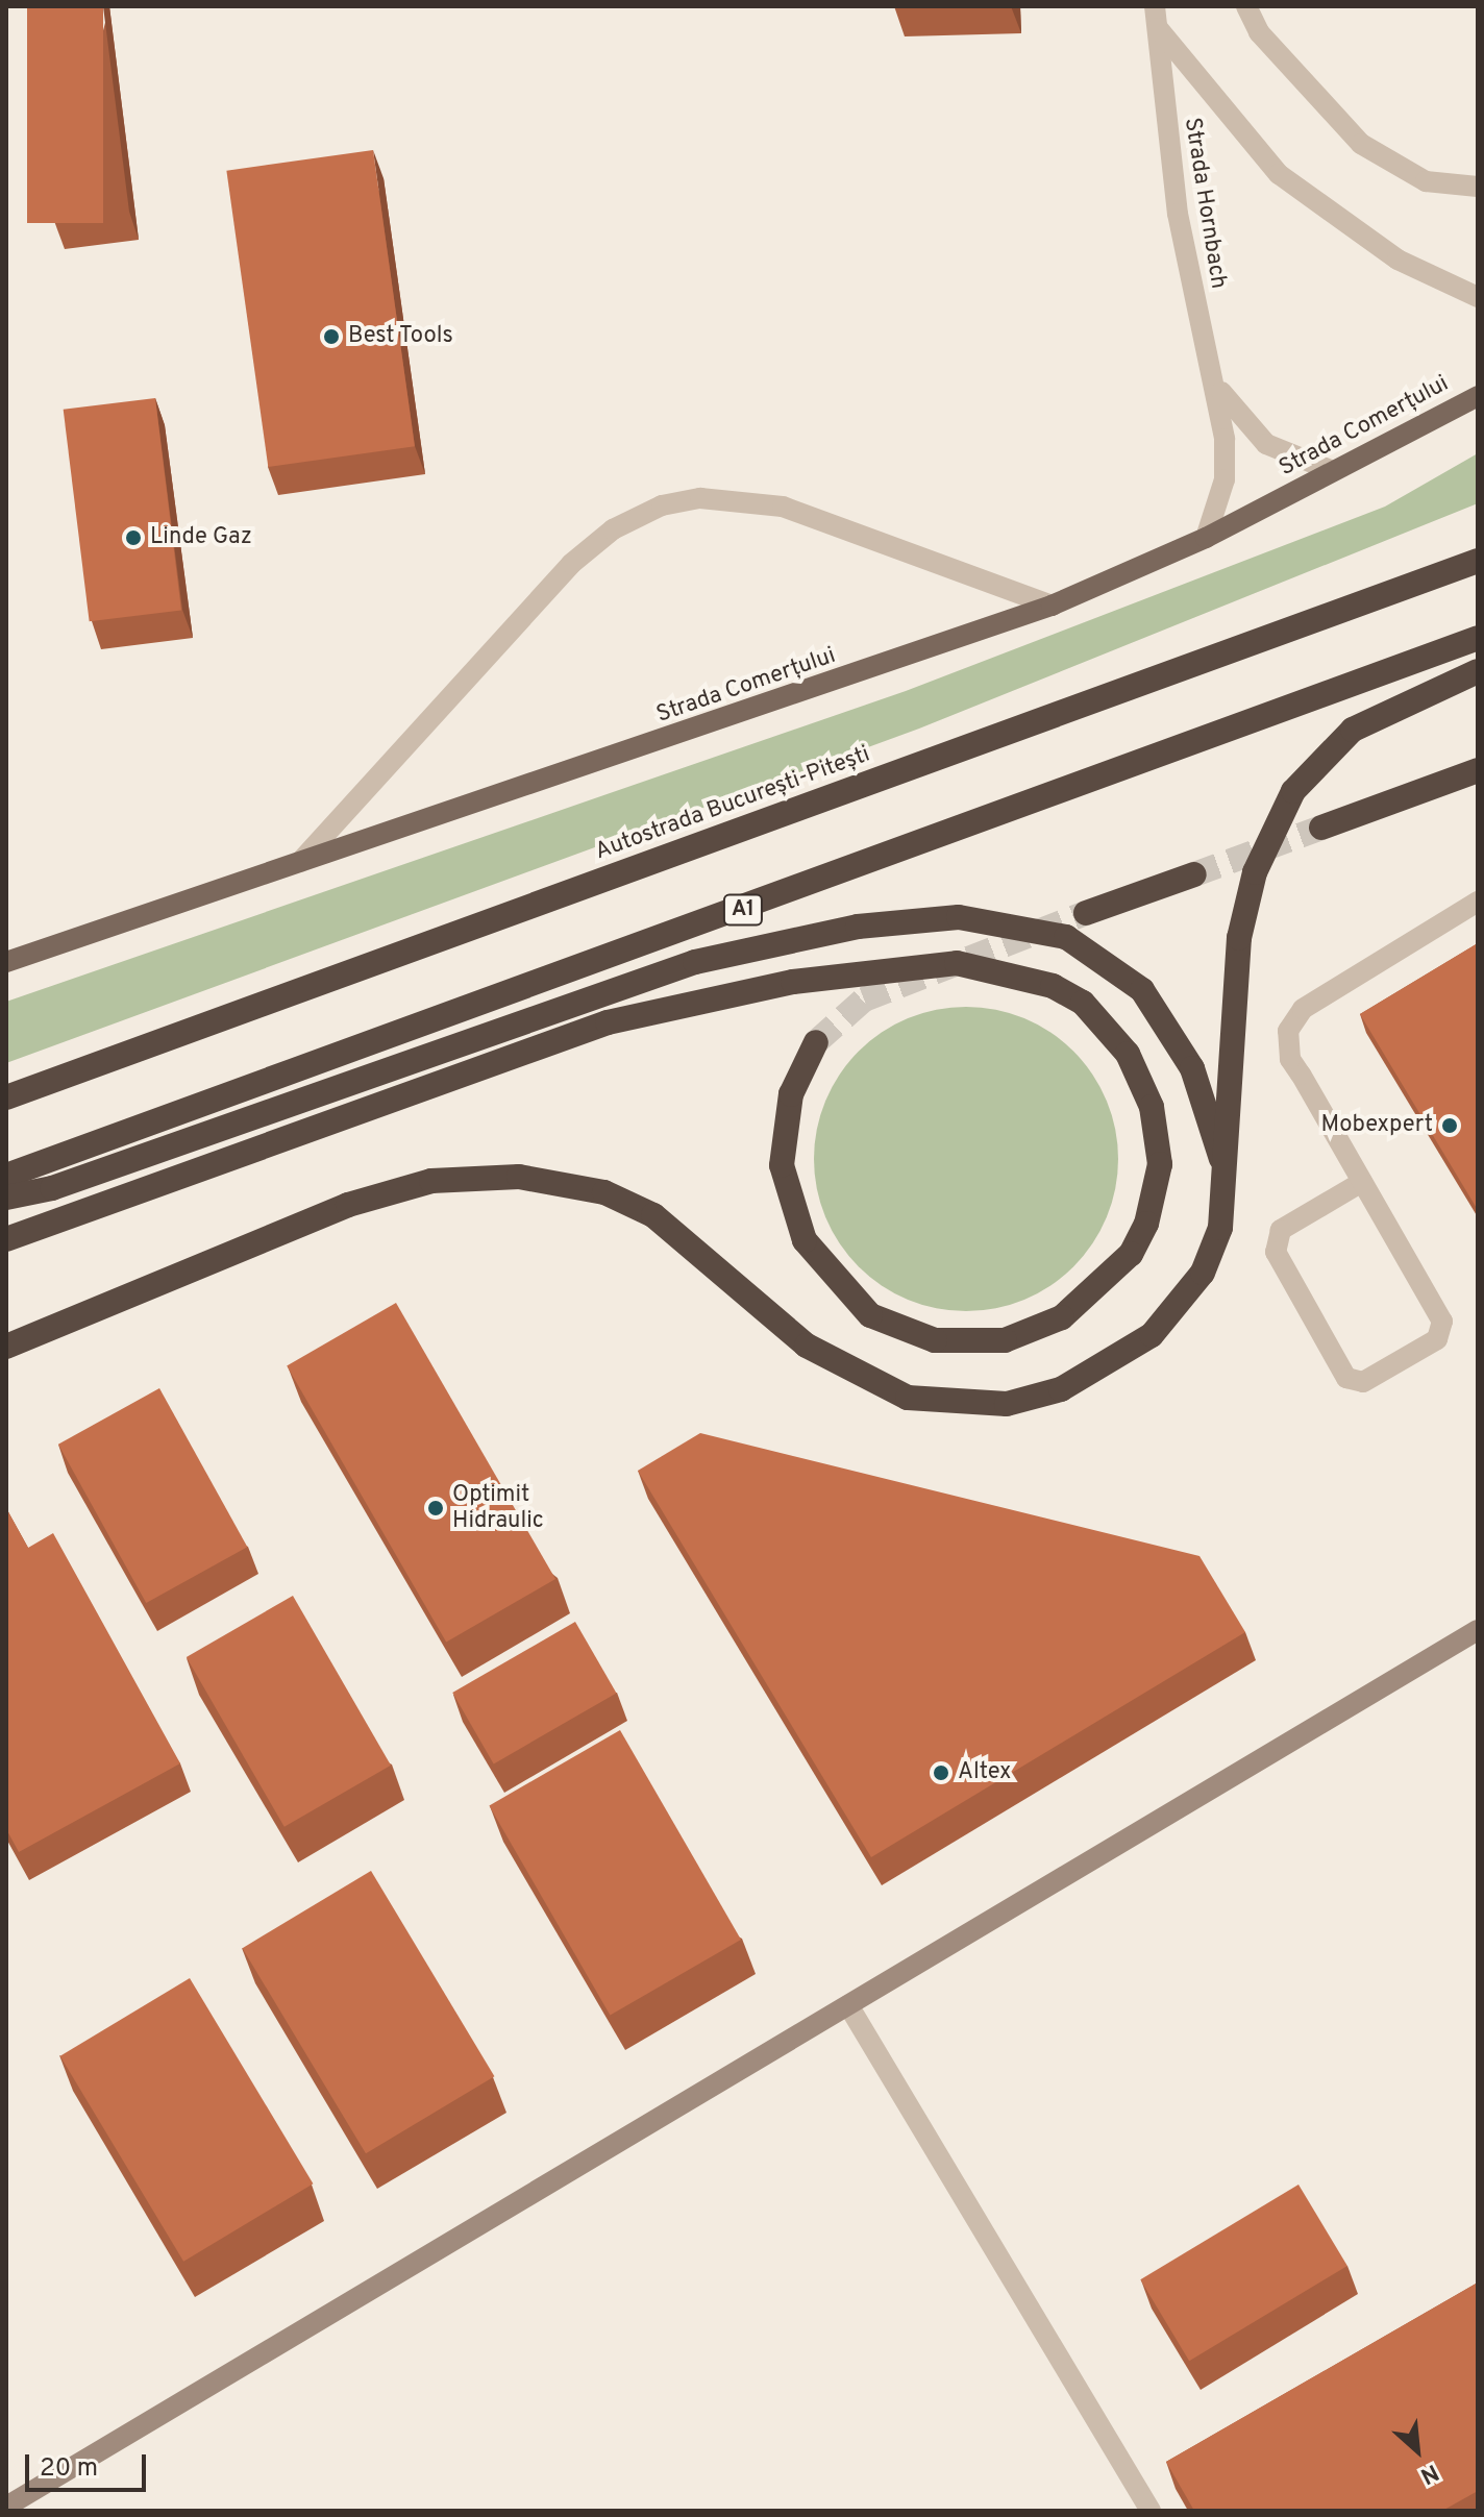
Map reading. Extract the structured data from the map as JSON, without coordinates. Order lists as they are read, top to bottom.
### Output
{
  "streets": {
    "highway": ["Autostrada București-Pitești", "A1"],
    "main road": ["Strada Comerțului"],
    "street": ["Strada Hornbach"]
  },
  "crossings": [
    ["Strada Hornbach", "Strada Comerțului"]
  ],
  "places": [
    "Best Tools",
    "Linde Gaz",
    "Mobexpert",
    "Optimit Hidraulic",
    "Altex"
  ],
  "scale_bar": "20 m",
  "north": "bottom right"
}
